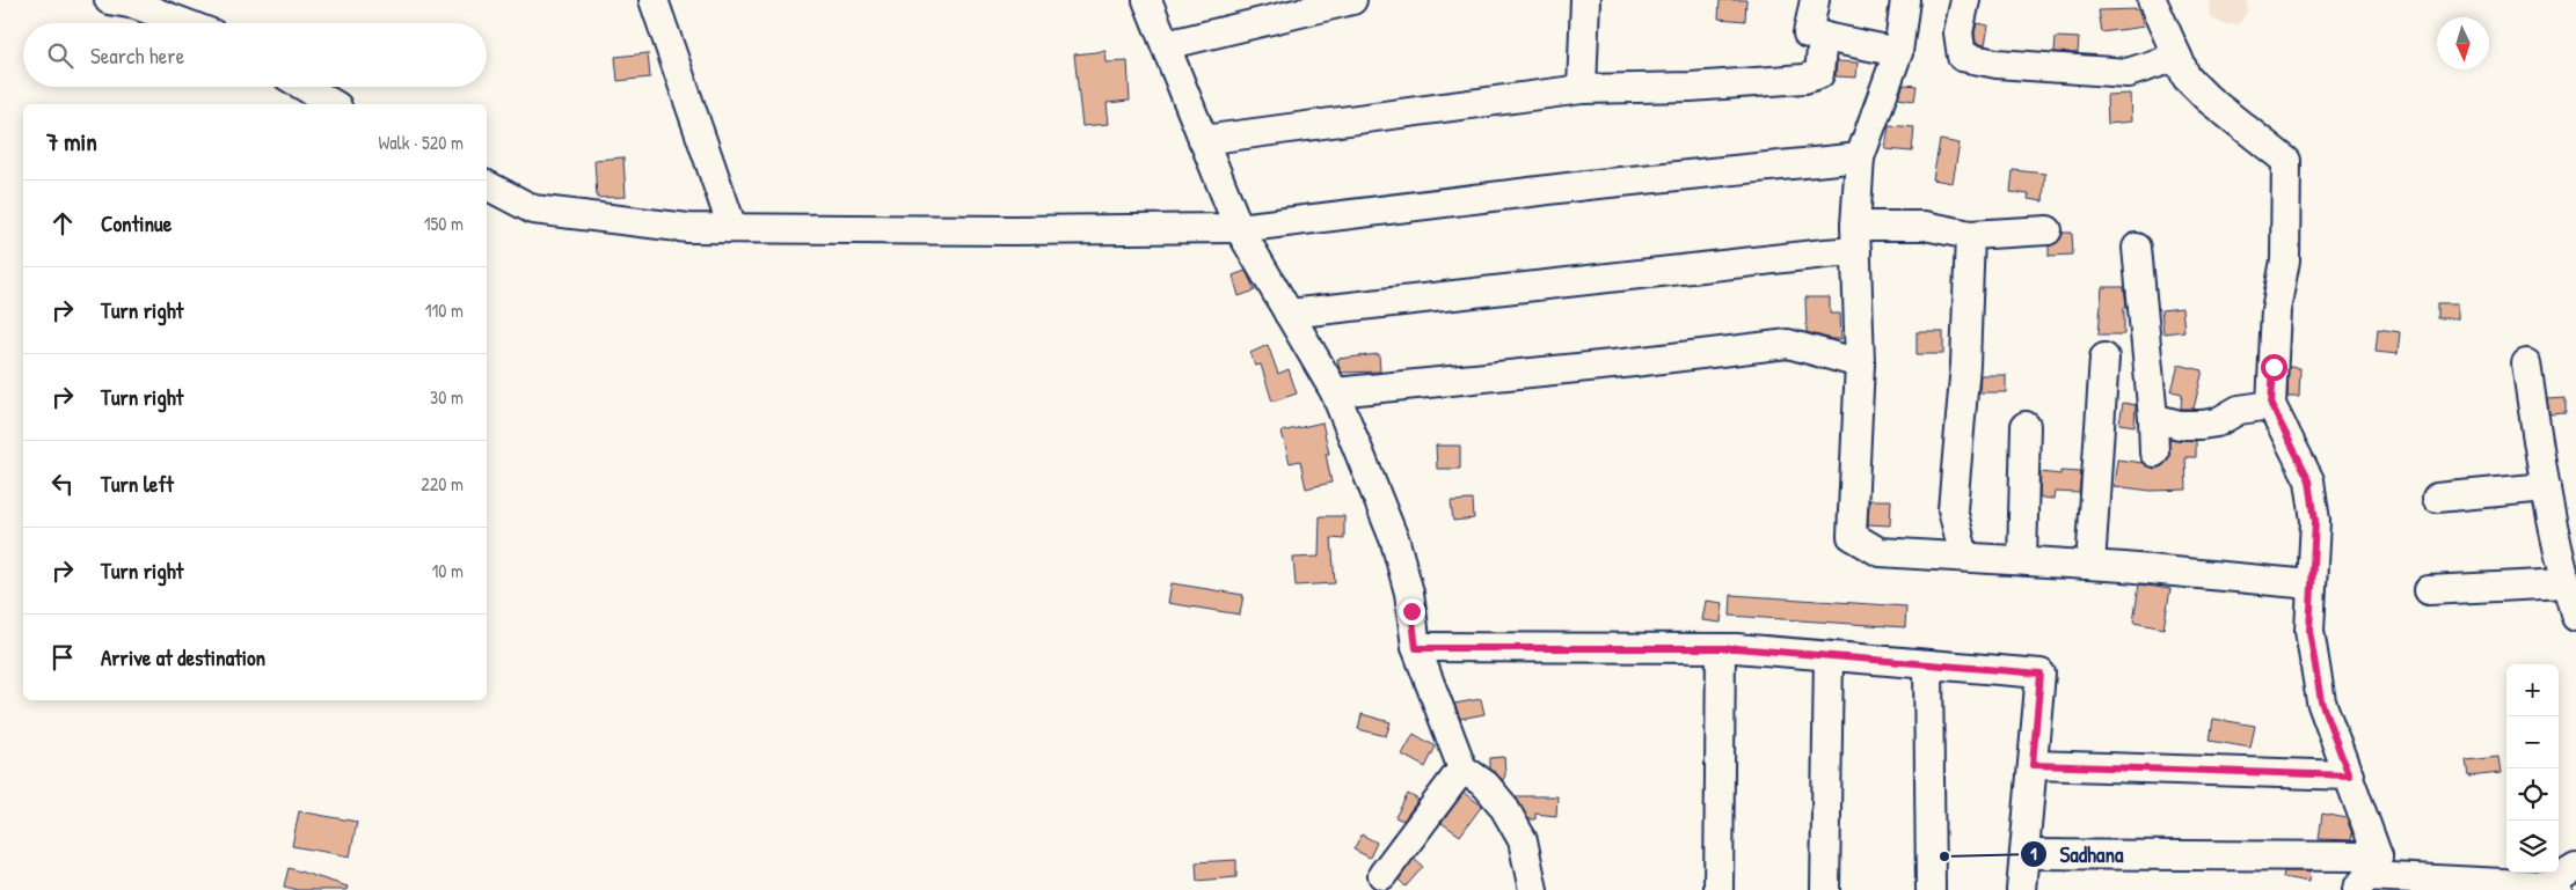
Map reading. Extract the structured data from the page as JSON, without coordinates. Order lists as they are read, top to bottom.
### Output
{
  "places": ["Sadhana"],
  "north": "bottom",
  "page": {
    "search": "Search here",
    "heading": ["7 min", "Walk · 520 m"],
    "list": [
      ["Continue", "150 m"],
      ["Turn right", "110 m"],
      ["Turn right", "30 m"],
      ["Turn left", "220 m"],
      ["Turn right", "10 m"],
      "Arrive at destination"
    ],
    "map_buttons": ["+", "−"]
  }
}
